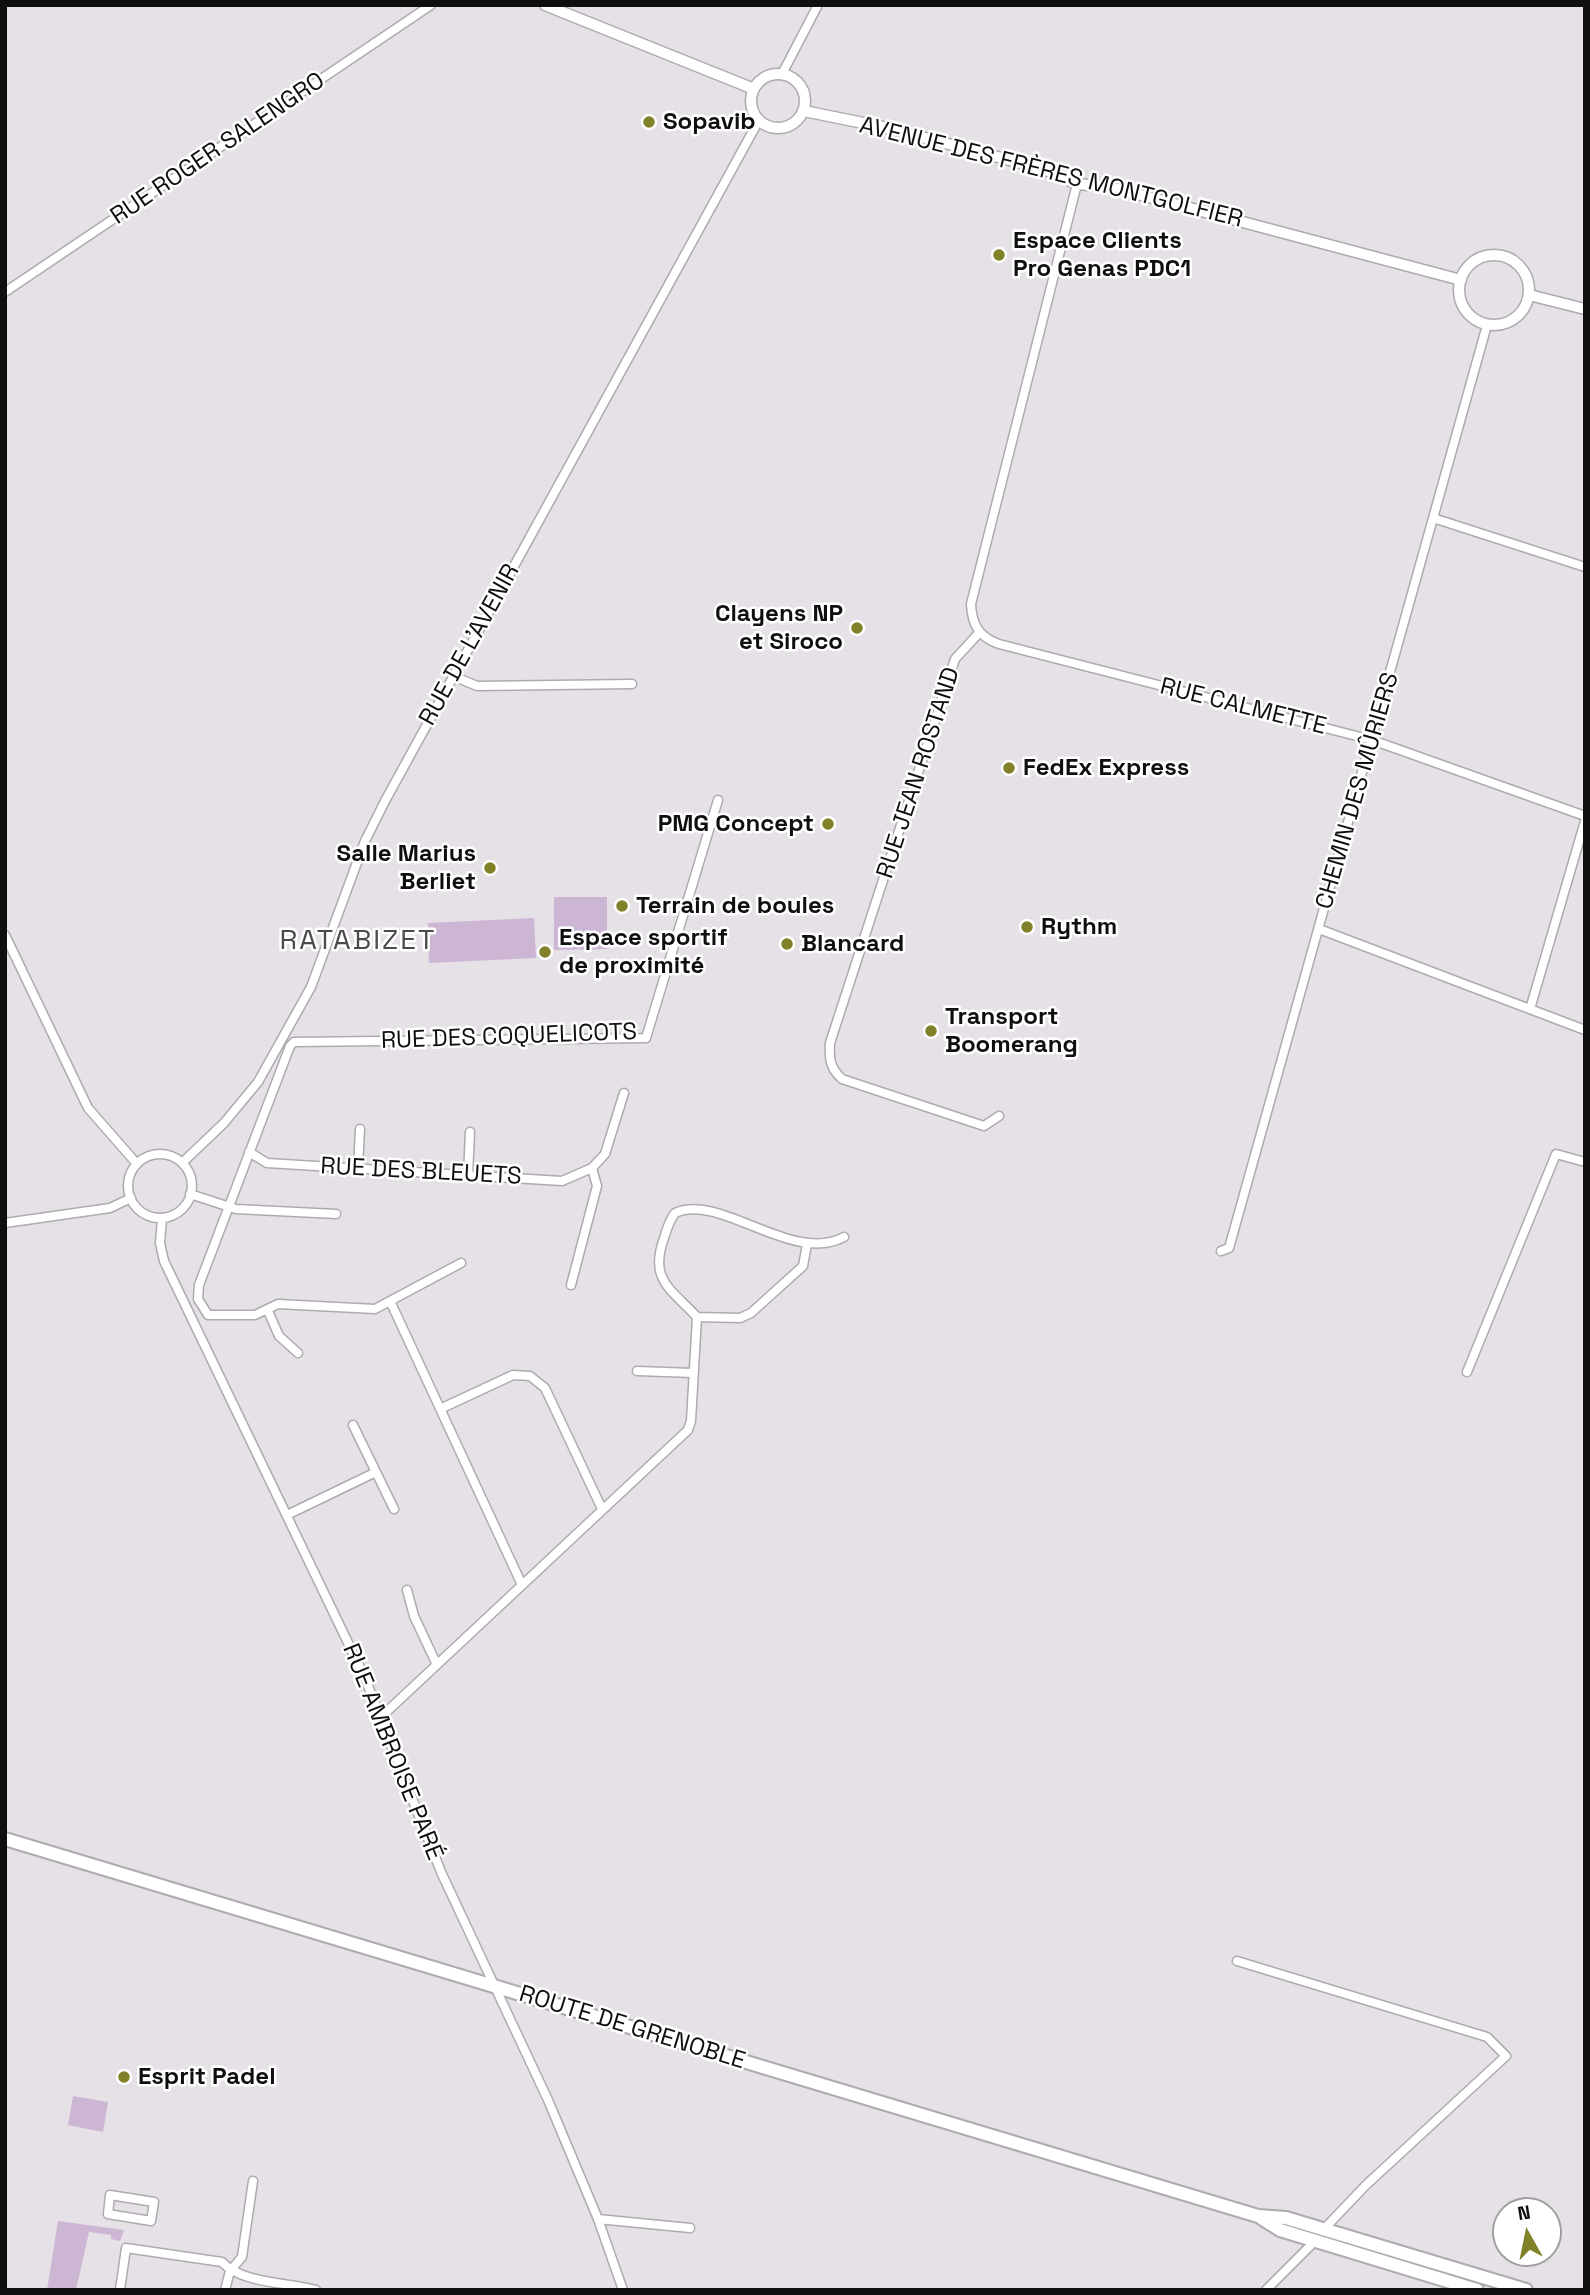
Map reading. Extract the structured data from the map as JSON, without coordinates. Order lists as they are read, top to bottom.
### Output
{
  "streets": {
    "main road": ["ROUTE DE GRENOBLE"],
    "street": [
      "RUE ROGER SALENGRO",
      "AVENUE DES FRÈRES MONTGOLFIER",
      "RUE DE L'AVENIR",
      "RUE CALMETTE",
      "RUE JEAN ROSTAND",
      "CHEMIN DES MÛRIERS",
      "RUE DES COQUELICOTS",
      "RUE DES BLEUETS",
      "RUE AMBROISE PARÉ"
    ]
  },
  "crossings": [
    ["AVENUE DES FRÈRES MONTGOLFIER", "RUE DE L'AVENIR"],
    ["AVENUE DES FRÈRES MONTGOLFIER", "CHEMIN DES MÛRIERS"],
    ["RUE DE L'AVENIR", "RUE AMBROISE PARÉ"],
    ["RUE CALMETTE", "RUE JEAN ROSTAND"],
    ["RUE CALMETTE", "CHEMIN DES MÛRIERS"],
    ["RUE DES COQUELICOTS", "RUE DES BLEUETS"],
    ["RUE AMBROISE PARÉ", "ROUTE DE GRENOBLE"]
  ],
  "districts": ["RATABIZET"],
  "places": [
    "Sopavib",
    "Espace Clients Pro Genas PDC1",
    "Clayens NP et Siroco",
    "FedEx Express",
    "PMG Concept",
    "Salle Marius Berliet",
    "Terrain de boules",
    "Rythm",
    "Blancard",
    "Espace sportif de proximité",
    "Transport Boomerang",
    "Esprit Padel"
  ],
  "north": "top"
}
